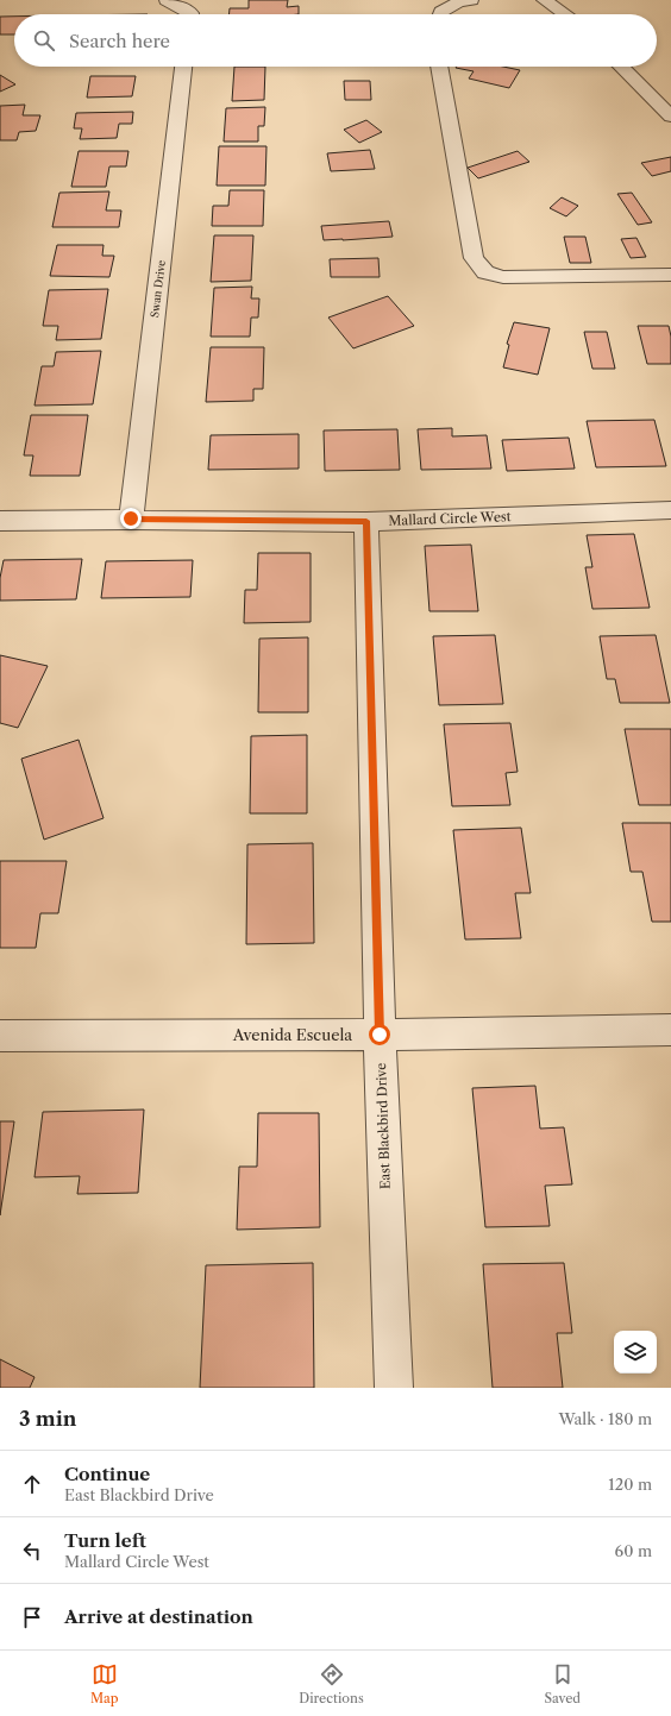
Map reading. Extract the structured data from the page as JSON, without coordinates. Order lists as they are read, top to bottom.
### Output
{
  "streets": {
    "street": [
      "Swan Drive",
      "Mallard Circle West",
      "Avenida Escuela",
      "East Blackbird Drive"
    ]
  },
  "crossings": [
    ["Swan Drive", "Mallard Circle West"],
    ["Mallard Circle West", "East Blackbird Drive"],
    ["Avenida Escuela", "East Blackbird Drive"]
  ],
  "page": {
    "search": "Search here",
    "heading": ["3 min", "Walk · 180 m"],
    "list": [
      ["Continue", "East Blackbird Drive", "120 m"],
      ["Turn left", "Mallard Circle West", "60 m"],
      "Arrive at destination"
    ],
    "nav": ["Map", "Directions", "Saved"]
  }
}
